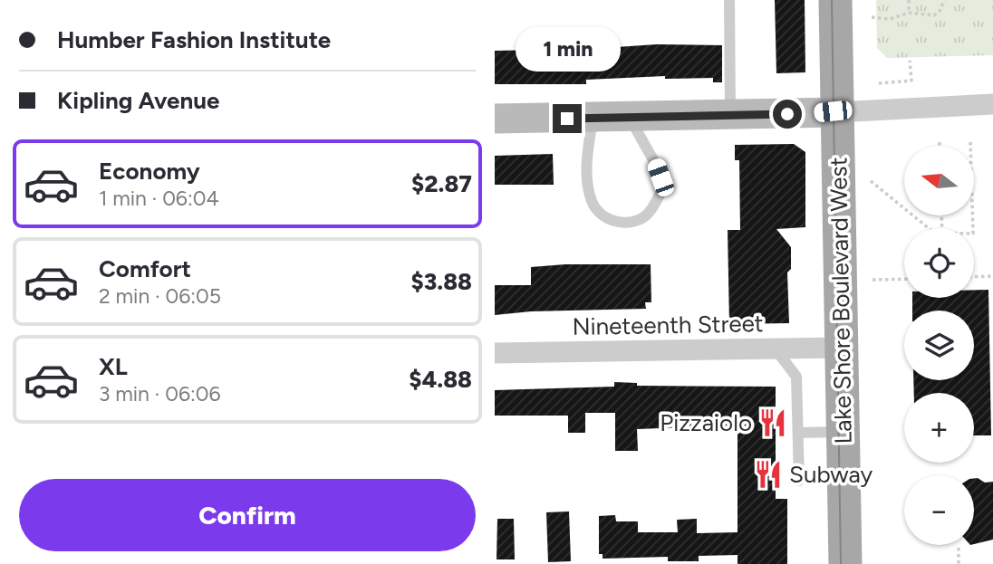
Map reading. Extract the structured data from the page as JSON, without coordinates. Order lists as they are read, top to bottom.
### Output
{
  "streets": {
    "main road": ["Lake Shore Boulevard West"],
    "street": ["Nineteenth Street"]
  },
  "crossings": [
    ["Lake Shore Boulevard West", "Nineteenth Street"]
  ],
  "places": {
    "restaurant": ["Pizzaiolo", "Subway"]
  },
  "north": "left",
  "page": {
    "banner": ["Humber Fashion Institute", "Kipling Avenue"],
    "bubble": "1 min",
    "list": [
      {
        "name": "Economy",
        "note": "1 min · 06:04",
        "value": "$2.87"
      },
      {
        "name": "Comfort",
        "note": "2 min · 06:05",
        "value": "$3.88"
      },
      {
        "name": "XL",
        "note": "3 min · 06:06",
        "value": "$4.88"
      }
    ],
    "map_buttons": ["+", "−"],
    "buttons": "Confirm"
  }
}
